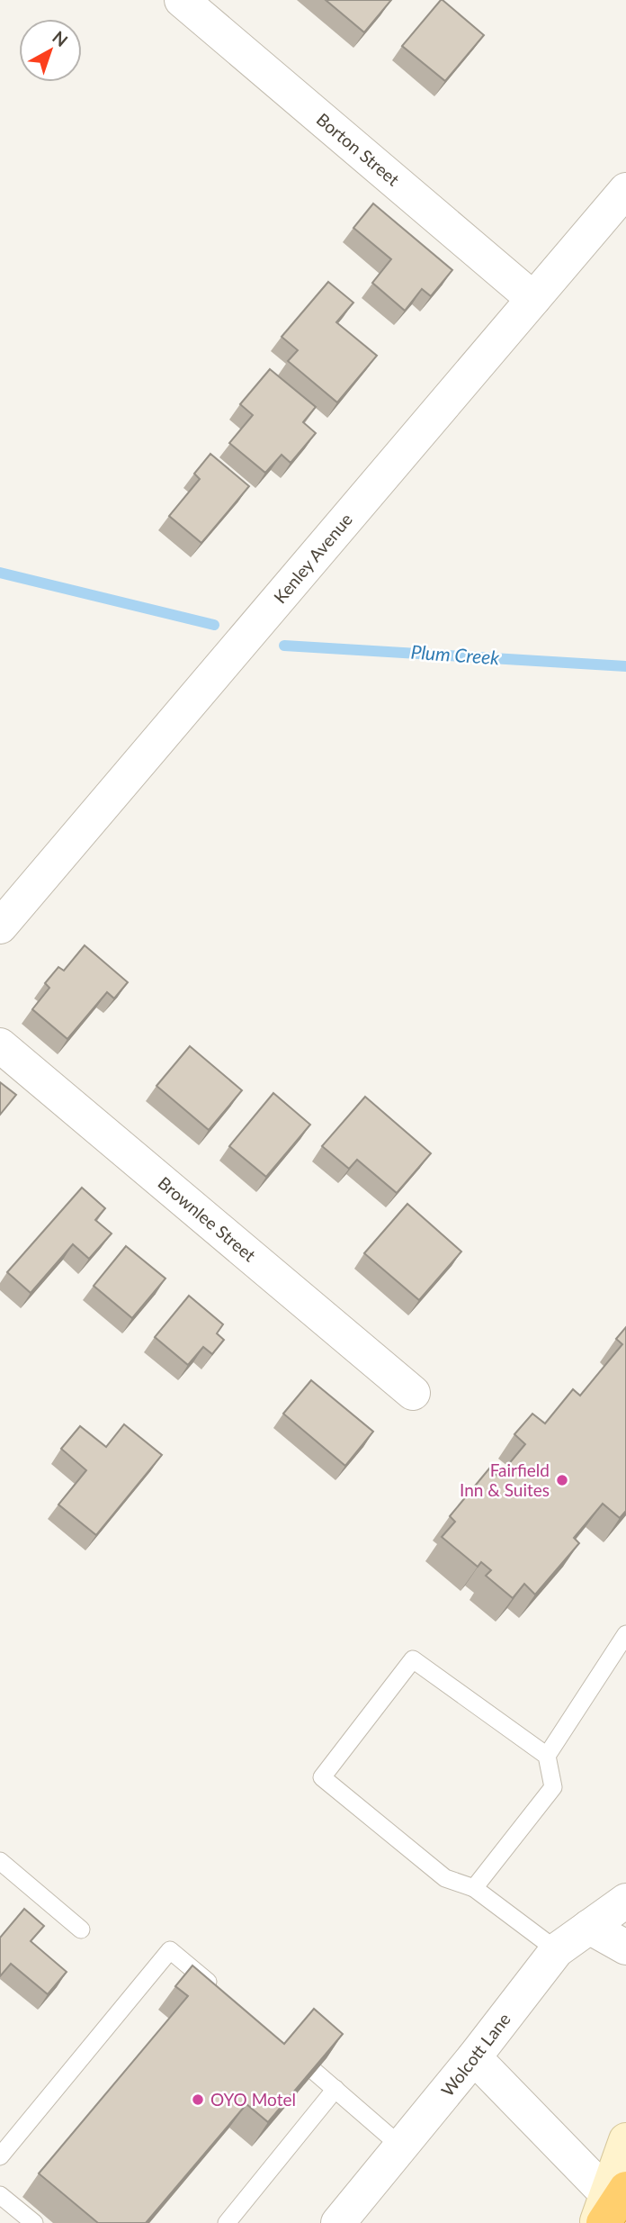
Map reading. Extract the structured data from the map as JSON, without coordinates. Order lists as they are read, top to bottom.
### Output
{
  "streets": {
    "street": [
      "Borton Street",
      "Kenley Avenue",
      "Brownlee Street",
      "Wolcott Lane"
    ]
  },
  "crossings": [
    ["Borton Street", "Kenley Avenue"]
  ],
  "water": ["Plum Creek"],
  "places": ["Fairfield Inn & Suites", "OYO Motel"],
  "north": "top right"
}
